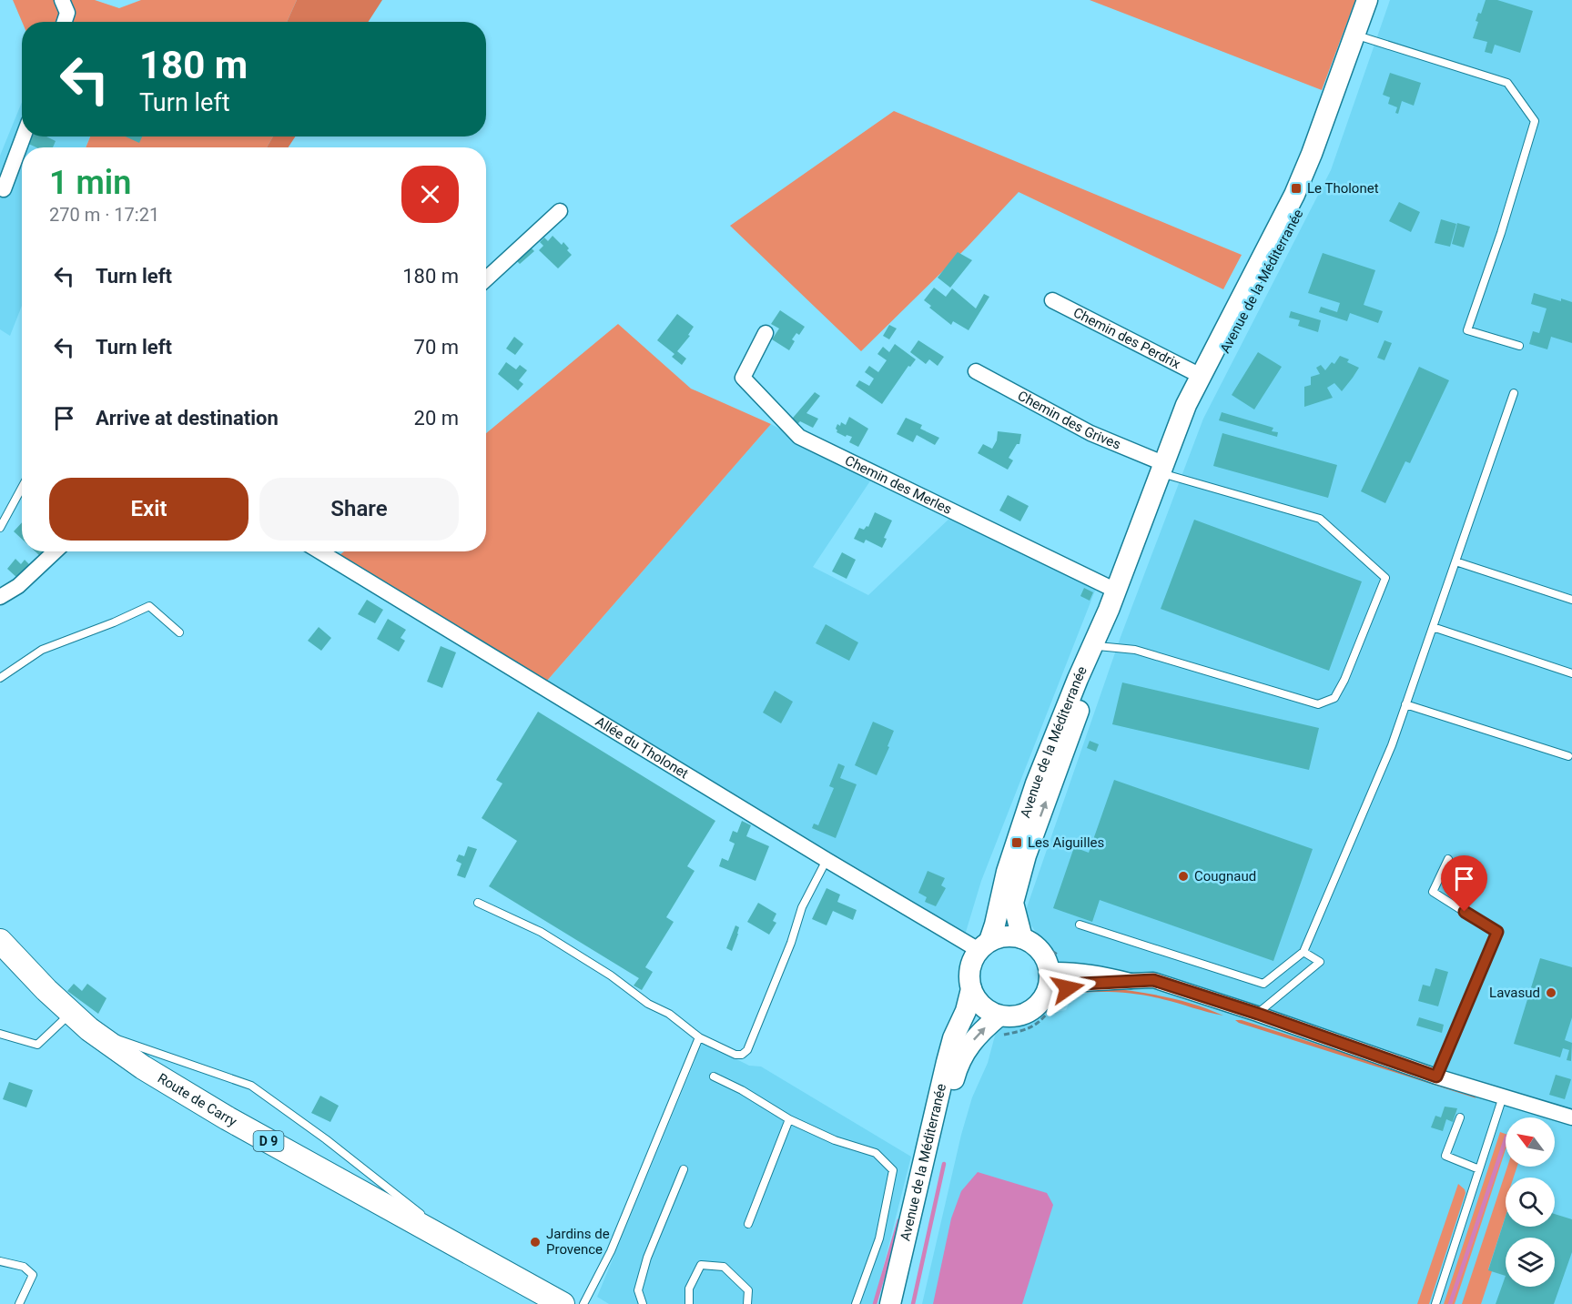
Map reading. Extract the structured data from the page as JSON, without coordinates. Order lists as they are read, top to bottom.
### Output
{
  "streets": {
    "main road": ["Avenue de la Méditerranée", "Route de Carry", "D 9"],
    "street": [
      "Chemin des Perdrix",
      "Chemin des Grives",
      "Chemin des Merles",
      "Allée du Tholonet"
    ]
  },
  "crossings": [
    ["Avenue de la Méditerranée", "Chemin des Perdrix"],
    ["Avenue de la Méditerranée", "Chemin des Grives"],
    ["Avenue de la Méditerranée", "Chemin des Merles"],
    ["Avenue de la Méditerranée", "Allée du Tholonet"]
  ],
  "places": {
    "transit": ["Le Tholonet", "Les Aiguilles"],
    "other": ["Cougnaud", "Lavasud", "Jardins de Provence"]
  },
  "north": "top left",
  "page": {
    "turn": ["180 m", "Turn left"],
    "heading": ["1 min", "270 m · 17:21"],
    "list": [
      {
        "name": "Turn left",
        "value": "180 m"
      },
      {
        "name": "Turn left",
        "value": "70 m"
      },
      {
        "name": "Arrive at destination",
        "value": "20 m"
      }
    ],
    "buttons": ["Exit", "Share"]
  }
}
